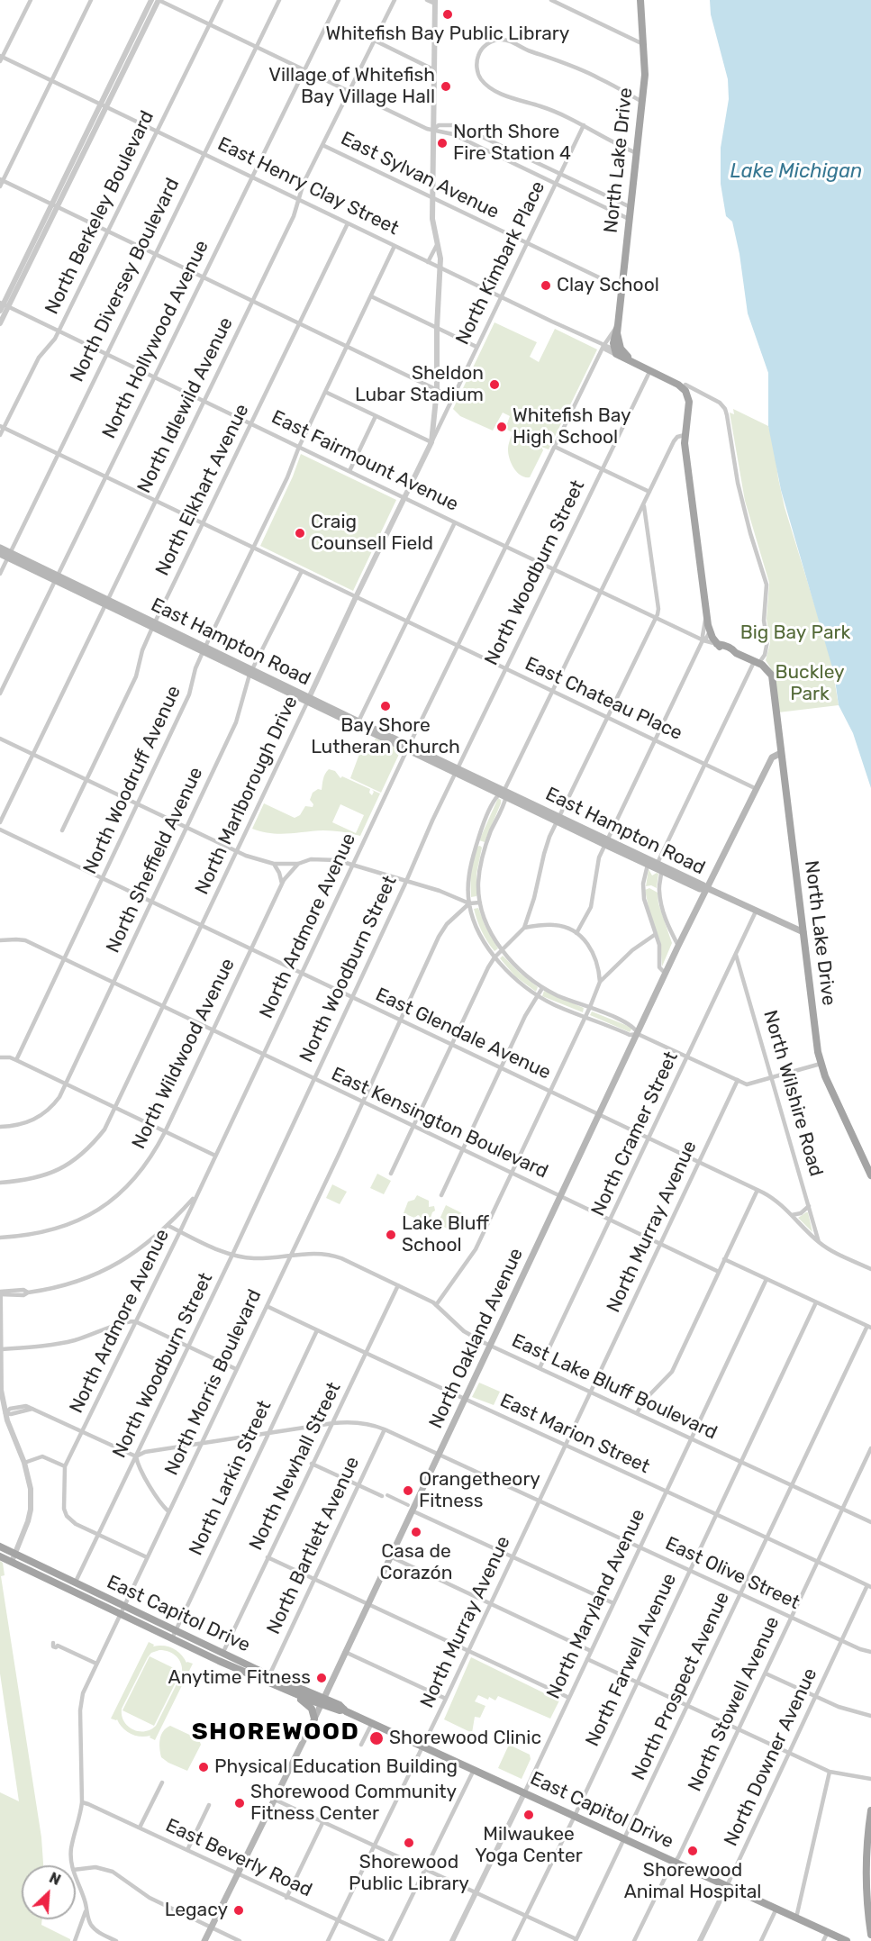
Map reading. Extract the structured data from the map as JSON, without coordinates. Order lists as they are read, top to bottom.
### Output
{
  "streets": {
    "main road": [
      "North Lake Drive",
      "East Henry Clay Street",
      "East Fairmount Avenue",
      "East Hampton Road",
      "North Oakland Avenue",
      "East Capitol Drive"
    ],
    "street": [
      "East Sylvan Avenue",
      "North Berkeley Boulevard",
      "North Kimbark Place",
      "North Diversey Boulevard",
      "North Hollywood Avenue",
      "North Idlewild Avenue",
      "North Elkhart Avenue",
      "North Woodburn Street",
      "East Chateau Place",
      "North Woodruff Avenue",
      "North Marlborough Drive",
      "North Sheffield Avenue",
      "North Ardmore Avenue",
      "East Glendale Avenue",
      "North Wildwood Avenue",
      "North Wilshire Road",
      "East Kensington Boulevard",
      "North Cramer Street",
      "North Murray Avenue",
      "North Morris Boulevard",
      "East Lake Bluff Boulevard",
      "East Marion Street",
      "North Newhall Street",
      "North Larkin Street",
      "North Bartlett Avenue",
      "East Olive Street",
      "North Maryland Avenue",
      "North Farwell Avenue",
      "North Prospect Avenue",
      "North Stowell Avenue",
      "North Downer Avenue",
      "East Beverly Road"
    ]
  },
  "crossings": [
    ["North Lake Drive", "East Sylvan Avenue"],
    ["North Lake Drive", "East Henry Clay Street"],
    ["North Lake Drive", "East Fairmount Avenue"],
    ["North Lake Drive", "North Ardmore Avenue"],
    ["North Lake Drive", "North Oakland Avenue"],
    ["East Sylvan Avenue", "North Kimbark Place"],
    ["East Sylvan Avenue", "North Idlewild Avenue"],
    ["East Sylvan Avenue", "North Marlborough Drive"],
    ["East Henry Clay Street", "North Berkeley Boulevard"],
    ["East Henry Clay Street", "North Kimbark Place"],
    ["East Henry Clay Street", "North Diversey Boulevard"],
    ["East Henry Clay Street", "North Hollywood Avenue"],
    ["East Henry Clay Street", "North Idlewild Avenue"],
    ["East Henry Clay Street", "East Fairmount Avenue"],
    ["East Henry Clay Street", "North Elkhart Avenue"],
    ["East Henry Clay Street", "North Woodburn Street"],
    ["East Henry Clay Street", "North Woodruff Avenue"],
    ["East Henry Clay Street", "North Marlborough Drive"],
    ["East Henry Clay Street", "North Ardmore Avenue"],
    ["North Berkeley Boulevard", "East Fairmount Avenue"],
    ["North Berkeley Boulevard", "East Chateau Place"],
    ["North Kimbark Place", "North Marlborough Drive"],
    ["North Diversey Boulevard", "East Fairmount Avenue"],
    ["North Diversey Boulevard", "East Hampton Road"],
    ["North Diversey Boulevard", "East Chateau Place"],
    ["North Hollywood Avenue", "East Fairmount Avenue"],
    ["North Hollywood Avenue", "East Hampton Road"],
    ["North Hollywood Avenue", "East Chateau Place"],
    ["North Idlewild Avenue", "East Fairmount Avenue"],
    ["North Idlewild Avenue", "East Hampton Road"],
    ["North Idlewild Avenue", "East Chateau Place"],
    ["East Fairmount Avenue", "North Elkhart Avenue"],
    ["East Fairmount Avenue", "North Woodburn Street"],
    ["East Fairmount Avenue", "North Woodruff Avenue"],
    ["East Fairmount Avenue", "North Marlborough Drive"],
    ["East Fairmount Avenue", "North Ardmore Avenue"],
    ["North Elkhart Avenue", "East Hampton Road"],
    ["North Elkhart Avenue", "East Chateau Place"],
    ["North Woodburn Street", "East Hampton Road"],
    ["North Woodburn Street", "East Chateau Place"],
    ["North Woodburn Street", "North Ardmore Avenue"],
    ["North Woodburn Street", "East Glendale Avenue"],
    ["North Woodburn Street", "East Kensington Boulevard"],
    ["North Woodburn Street", "East Lake Bluff Boulevard"],
    ["North Woodburn Street", "East Olive Street"],
    ["North Woodburn Street", "East Capitol Drive"],
    ["East Hampton Road", "North Woodruff Avenue"],
    ["East Hampton Road", "North Marlborough Drive"],
    ["East Hampton Road", "North Sheffield Avenue"],
    ["East Hampton Road", "North Ardmore Avenue"],
    ["East Hampton Road", "North Oakland Avenue"],
    ["East Chateau Place", "North Woodruff Avenue"],
    ["East Chateau Place", "North Marlborough Drive"],
    ["East Chateau Place", "North Sheffield Avenue"],
    ["East Chateau Place", "North Ardmore Avenue"],
    ["East Chateau Place", "North Oakland Avenue"],
    ["North Woodruff Avenue", "East Glendale Avenue"],
    ["North Woodruff Avenue", "East Kensington Boulevard"],
    ["North Marlborough Drive", "East Glendale Avenue"],
    ["North Marlborough Drive", "East Kensington Boulevard"],
    ["North Sheffield Avenue", "East Glendale Avenue"],
    ["North Sheffield Avenue", "East Kensington Boulevard"],
    ["North Ardmore Avenue", "East Glendale Avenue"],
    ["North Ardmore Avenue", "East Kensington Boulevard"],
    ["North Ardmore Avenue", "East Lake Bluff Boulevard"],
    ["East Glendale Avenue", "North Wildwood Avenue"],
    ["East Glendale Avenue", "North Wilshire Road"],
    ["East Glendale Avenue", "North Cramer Street"],
    ["East Glendale Avenue", "North Murray Avenue"],
    ["East Glendale Avenue", "North Oakland Avenue"],
    ["East Glendale Avenue", "North Morris Boulevard"],
    ["North Wildwood Avenue", "East Kensington Boulevard"],
    ["North Wilshire Road", "North Cramer Street"],
    ["East Kensington Boulevard", "North Cramer Street"],
    ["East Kensington Boulevard", "North Murray Avenue"],
    ["East Kensington Boulevard", "North Oakland Avenue"],
    ["East Kensington Boulevard", "North Morris Boulevard"],
    ["North Cramer Street", "East Lake Bluff Boulevard"],
    ["North Murray Avenue", "East Lake Bluff Boulevard"],
    ["North Murray Avenue", "East Marion Street"],
    ["North Murray Avenue", "East Olive Street"],
    ["North Murray Avenue", "East Capitol Drive"],
    ["North Murray Avenue", "East Beverly Road"],
    ["North Oakland Avenue", "East Lake Bluff Boulevard"],
    ["North Oakland Avenue", "East Marion Street"],
    ["North Oakland Avenue", "East Olive Street"],
    ["North Oakland Avenue", "East Capitol Drive"],
    ["North Oakland Avenue", "East Beverly Road"],
    ["North Morris Boulevard", "East Lake Bluff Boulevard"],
    ["North Morris Boulevard", "East Marion Street"],
    ["North Morris Boulevard", "East Olive Street"],
    ["North Morris Boulevard", "East Capitol Drive"],
    ["North Morris Boulevard", "East Beverly Road"],
    ["East Lake Bluff Boulevard", "North Newhall Street"],
    ["East Lake Bluff Boulevard", "North Maryland Avenue"],
    ["East Lake Bluff Boulevard", "North Farwell Avenue"],
    ["East Lake Bluff Boulevard", "North Prospect Avenue"],
    ["East Lake Bluff Boulevard", "North Stowell Avenue"],
    ["East Marion Street", "North Newhall Street"],
    ["East Marion Street", "North Larkin Street"],
    ["East Marion Street", "North Maryland Avenue"],
    ["East Marion Street", "North Farwell Avenue"],
    ["East Marion Street", "North Prospect Avenue"],
    ["East Marion Street", "North Stowell Avenue"],
    ["East Marion Street", "North Downer Avenue"],
    ["North Newhall Street", "East Olive Street"],
    ["North Newhall Street", "East Capitol Drive"],
    ["North Larkin Street", "East Olive Street"],
    ["North Larkin Street", "East Capitol Drive"],
    ["North Bartlett Avenue", "East Olive Street"],
    ["North Bartlett Avenue", "East Capitol Drive"],
    ["East Olive Street", "North Maryland Avenue"],
    ["East Olive Street", "North Farwell Avenue"],
    ["East Olive Street", "North Prospect Avenue"],
    ["East Olive Street", "North Stowell Avenue"],
    ["East Olive Street", "North Downer Avenue"],
    ["North Maryland Avenue", "East Capitol Drive"],
    ["East Capitol Drive", "North Farwell Avenue"],
    ["East Capitol Drive", "North Prospect Avenue"],
    ["East Capitol Drive", "North Stowell Avenue"],
    ["East Capitol Drive", "North Downer Avenue"]
  ],
  "districts": ["SHOREWOOD"],
  "water": ["Lake Michigan"],
  "parks": ["Big Bay Park", "Buckley Park"],
  "places": [
    "Whitefish Bay Public Library",
    "Village of Whitefish Bay Village Hall",
    "North Shore Fire Station 4",
    "Clay School",
    "Sheldon Lubar Stadium",
    "Whitefish Bay High School",
    "Craig Counsell Field",
    "Bay Shore Lutheran Church",
    "Lake Bluff School",
    "Orangetheory Fitness",
    "Casa de Corazón",
    "Anytime Fitness",
    "Shorewood Clinic",
    "Physical Education Building",
    "Shorewood Community Fitness Center",
    "Milwaukee Yoga Center",
    "Shorewood Public Library",
    "Shorewood Animal Hospital",
    "Legacy"
  ],
  "north": "top right"
}
